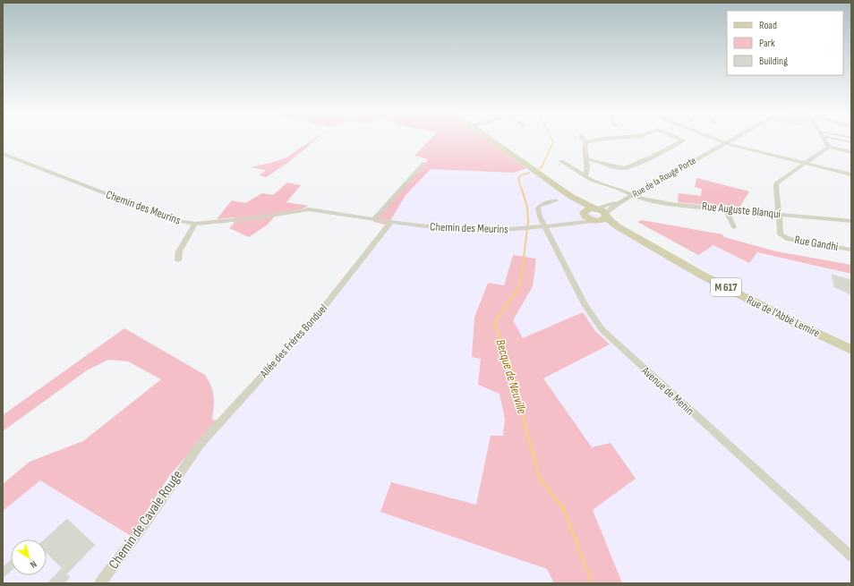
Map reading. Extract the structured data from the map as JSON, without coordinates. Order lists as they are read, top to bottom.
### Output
{
  "streets": {
    "main road": ["M 617", "Rue de l'Abbé Lemire"],
    "street": [
      "Rue de la Rouge Porte",
      "Chemin des Meurins",
      "Rue Auguste Blanqui",
      "Rue Gandhi",
      "Allée des Frères Bonduel",
      "Avenue de Menin",
      "Chemin de Cavale Rouge"
    ]
  },
  "crossings": [
    ["Rue de la Rouge Porte", "Chemin des Meurins"],
    ["Rue de la Rouge Porte", "Rue Auguste Blanqui"],
    ["Rue de la Rouge Porte", "Rue de l'Abbé Lemire"],
    ["Chemin des Meurins", "Rue de l'Abbé Lemire"],
    ["Chemin des Meurins", "Allée des Frères Bonduel"],
    ["Chemin des Meurins", "Avenue de Menin"],
    ["Rue Auguste Blanqui", "Rue Gandhi"],
    ["Allée des Frères Bonduel", "Chemin de Cavale Rouge"]
  ],
  "water": ["Becque de Neuville"],
  "legend": ["Road", "Park", "Building"],
  "north": "bottom right"
}
